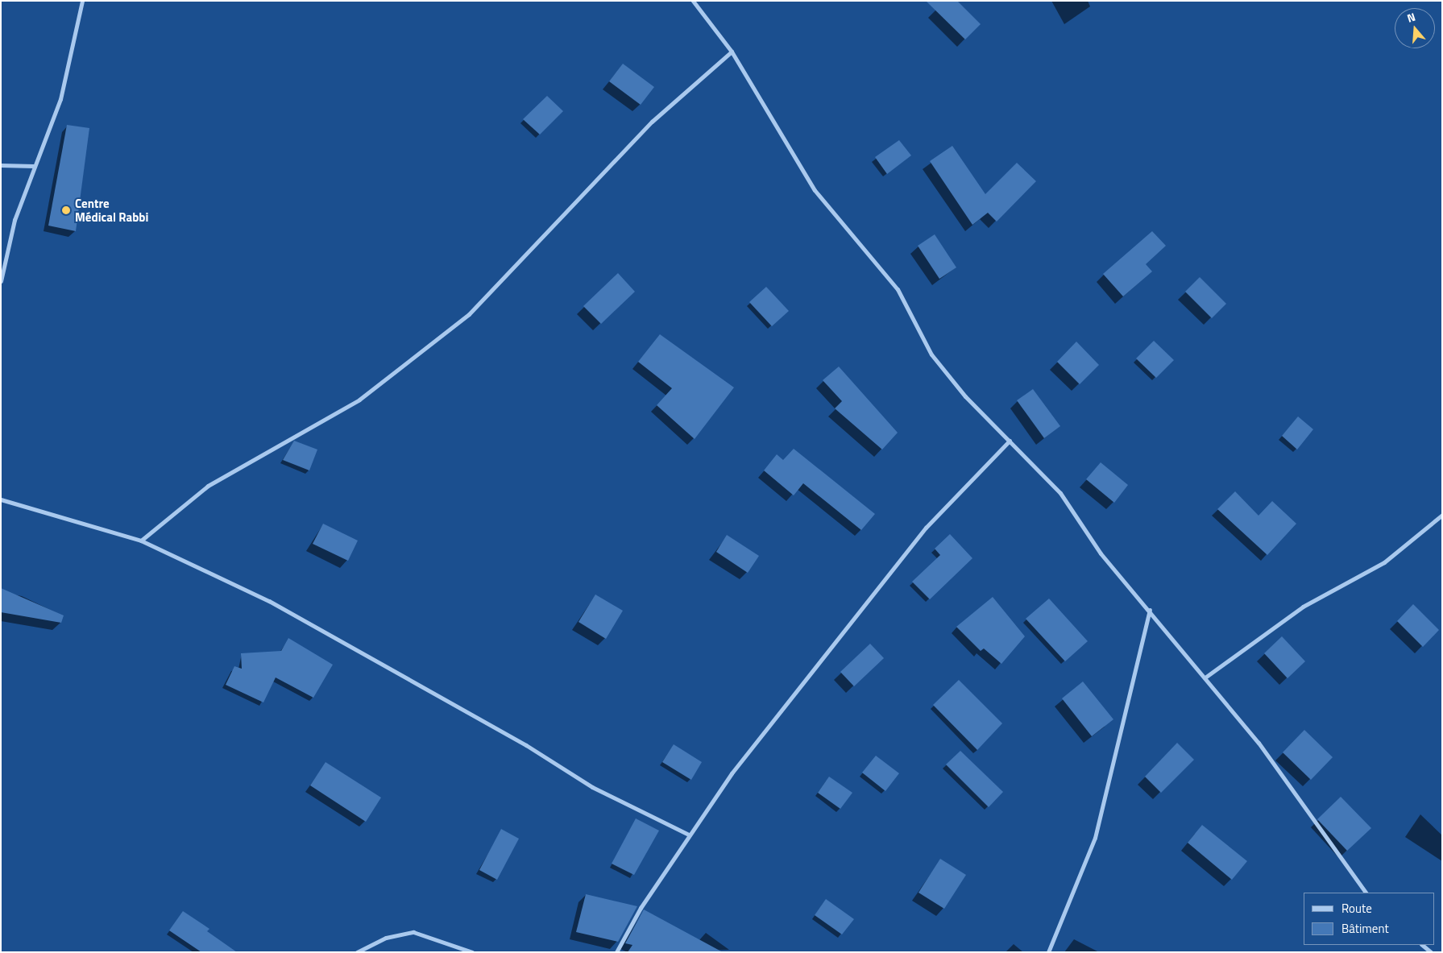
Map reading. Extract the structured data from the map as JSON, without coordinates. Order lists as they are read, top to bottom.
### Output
{
  "places": ["Centre Médical Rabbi"],
  "legend": ["Route", "Bâtiment"],
  "north": "top"
}
